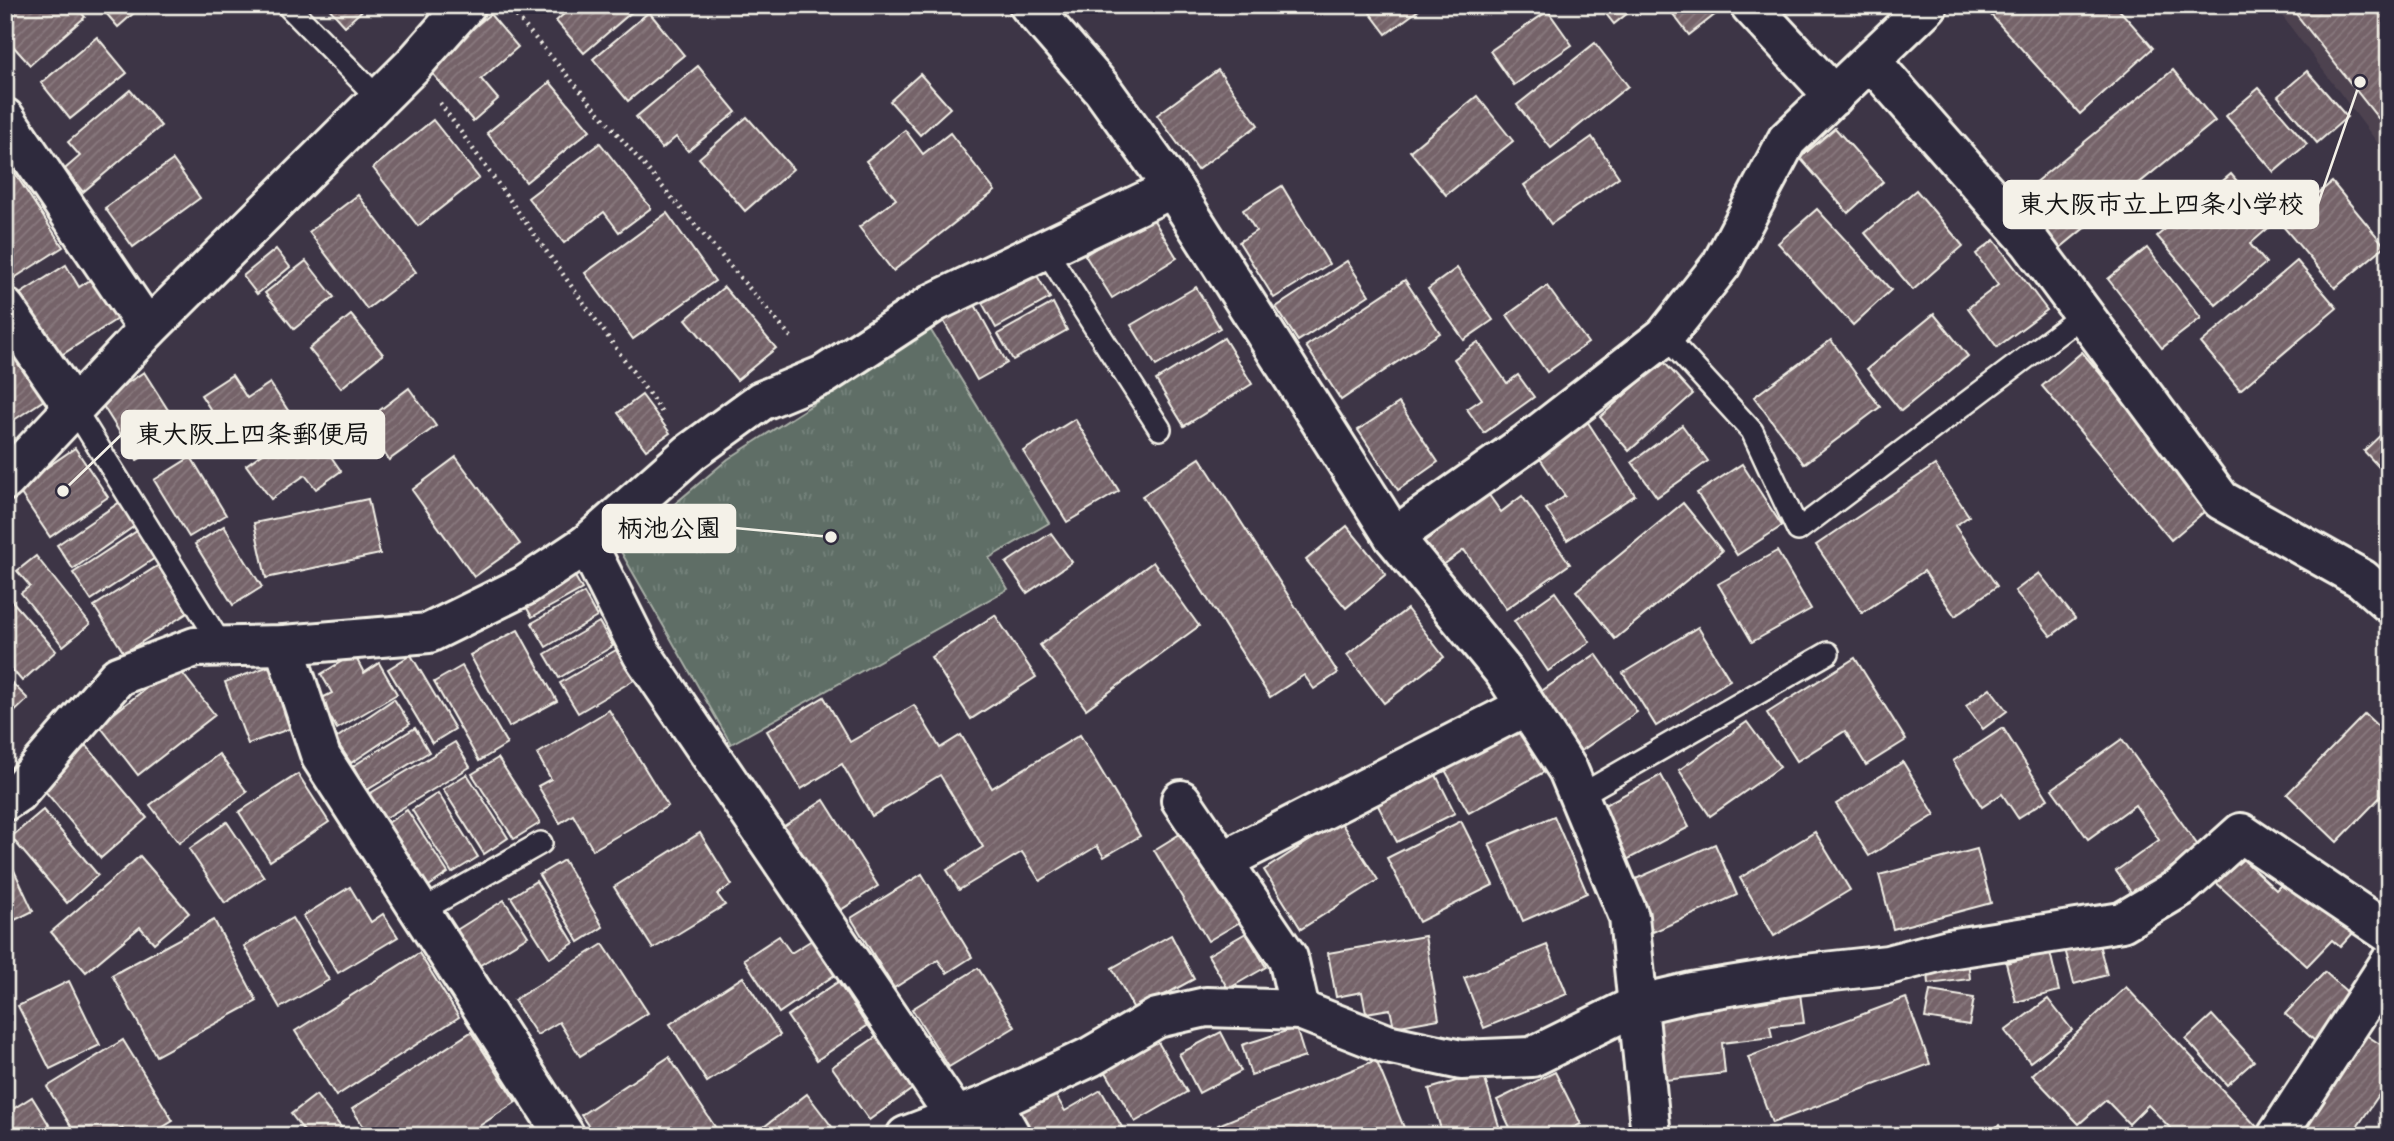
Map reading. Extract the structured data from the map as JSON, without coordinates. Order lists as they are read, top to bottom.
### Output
{
  "places": ["東大阪市立上四条小学校", "東大阪上四条郵便局", "柄池公園"]
}
